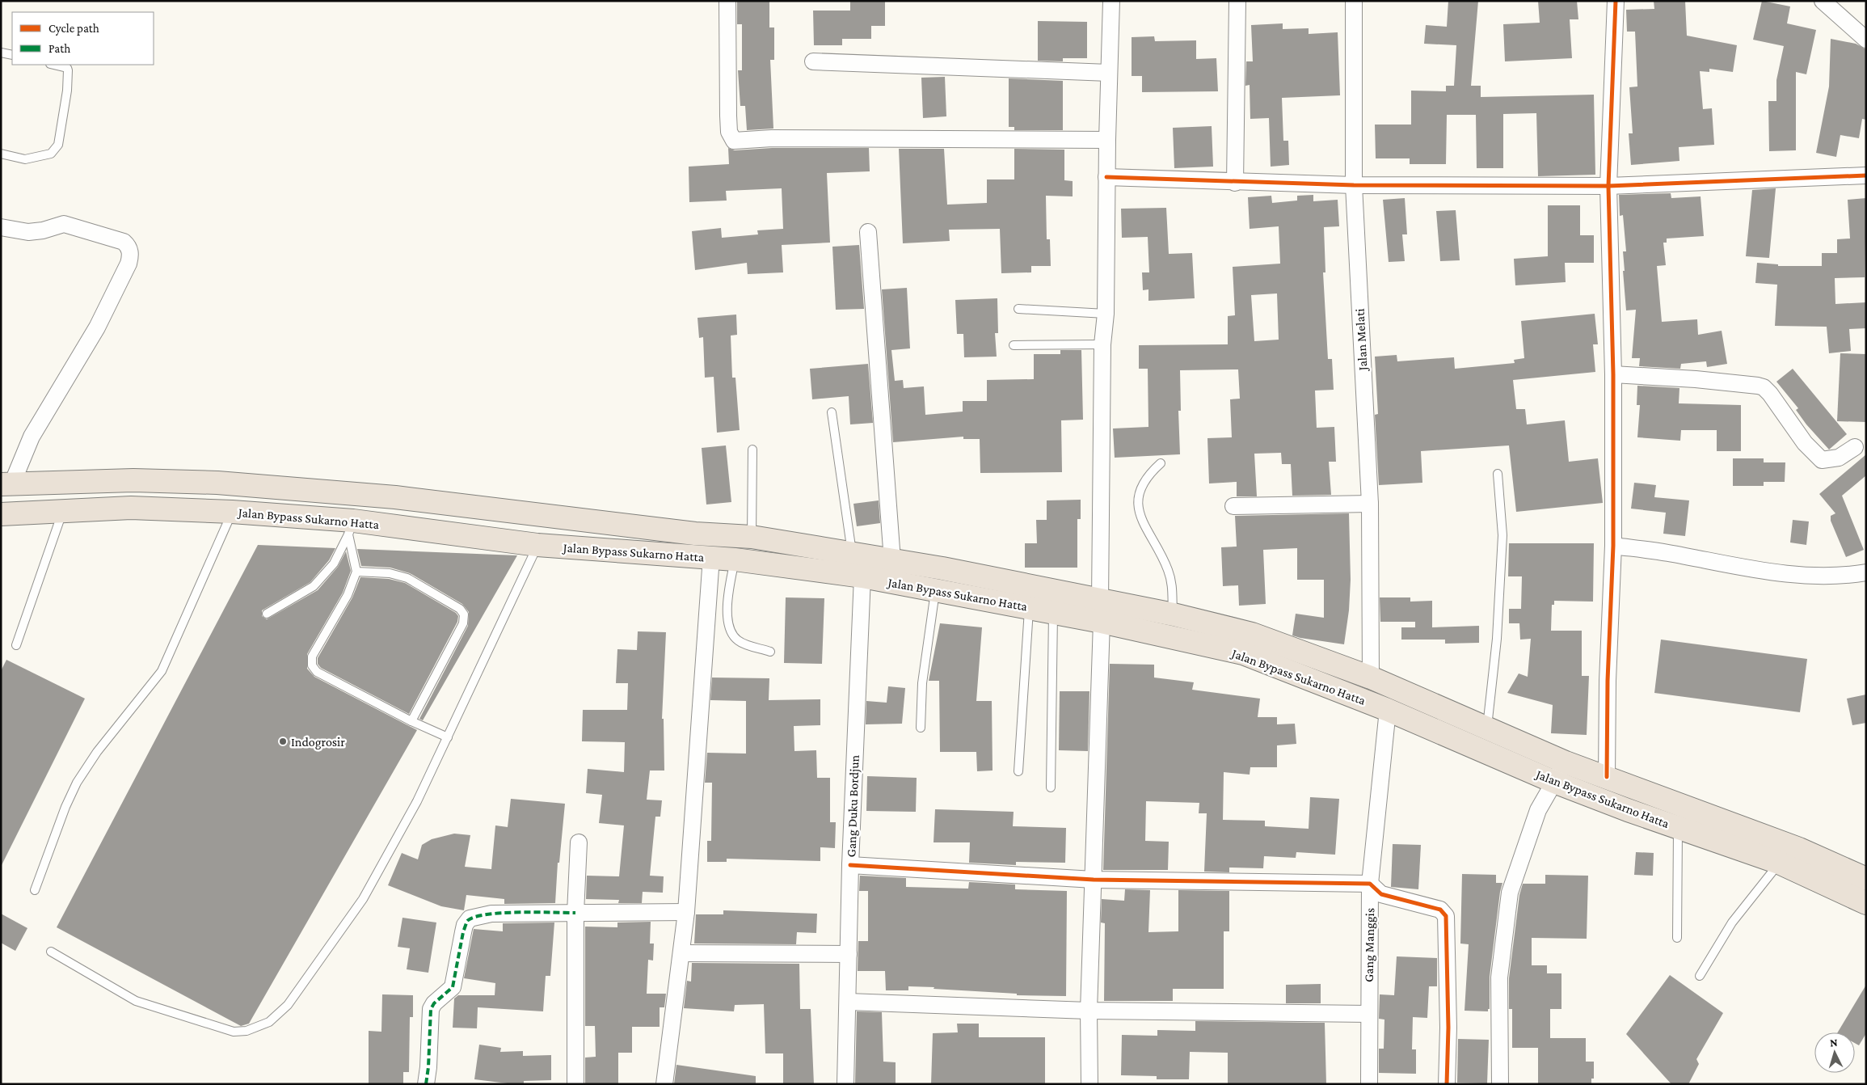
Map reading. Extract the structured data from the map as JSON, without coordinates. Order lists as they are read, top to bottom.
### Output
{
  "streets": {
    "highway": ["Jalan Bypass Sukarno Hatta"],
    "street": ["Jalan Melati", "Gang Duku Bordjun", "Gang Manggis"]
  },
  "crossings": [
    ["Jalan Melati", "Jalan Bypass Sukarno Hatta"],
    ["Jalan Bypass Sukarno Hatta", "Gang Duku Bordjun"],
    ["Jalan Bypass Sukarno Hatta", "Gang Manggis"]
  ],
  "places": ["Indogrosir"],
  "legend": ["Cycle path", "Path"],
  "north": "top"
}
